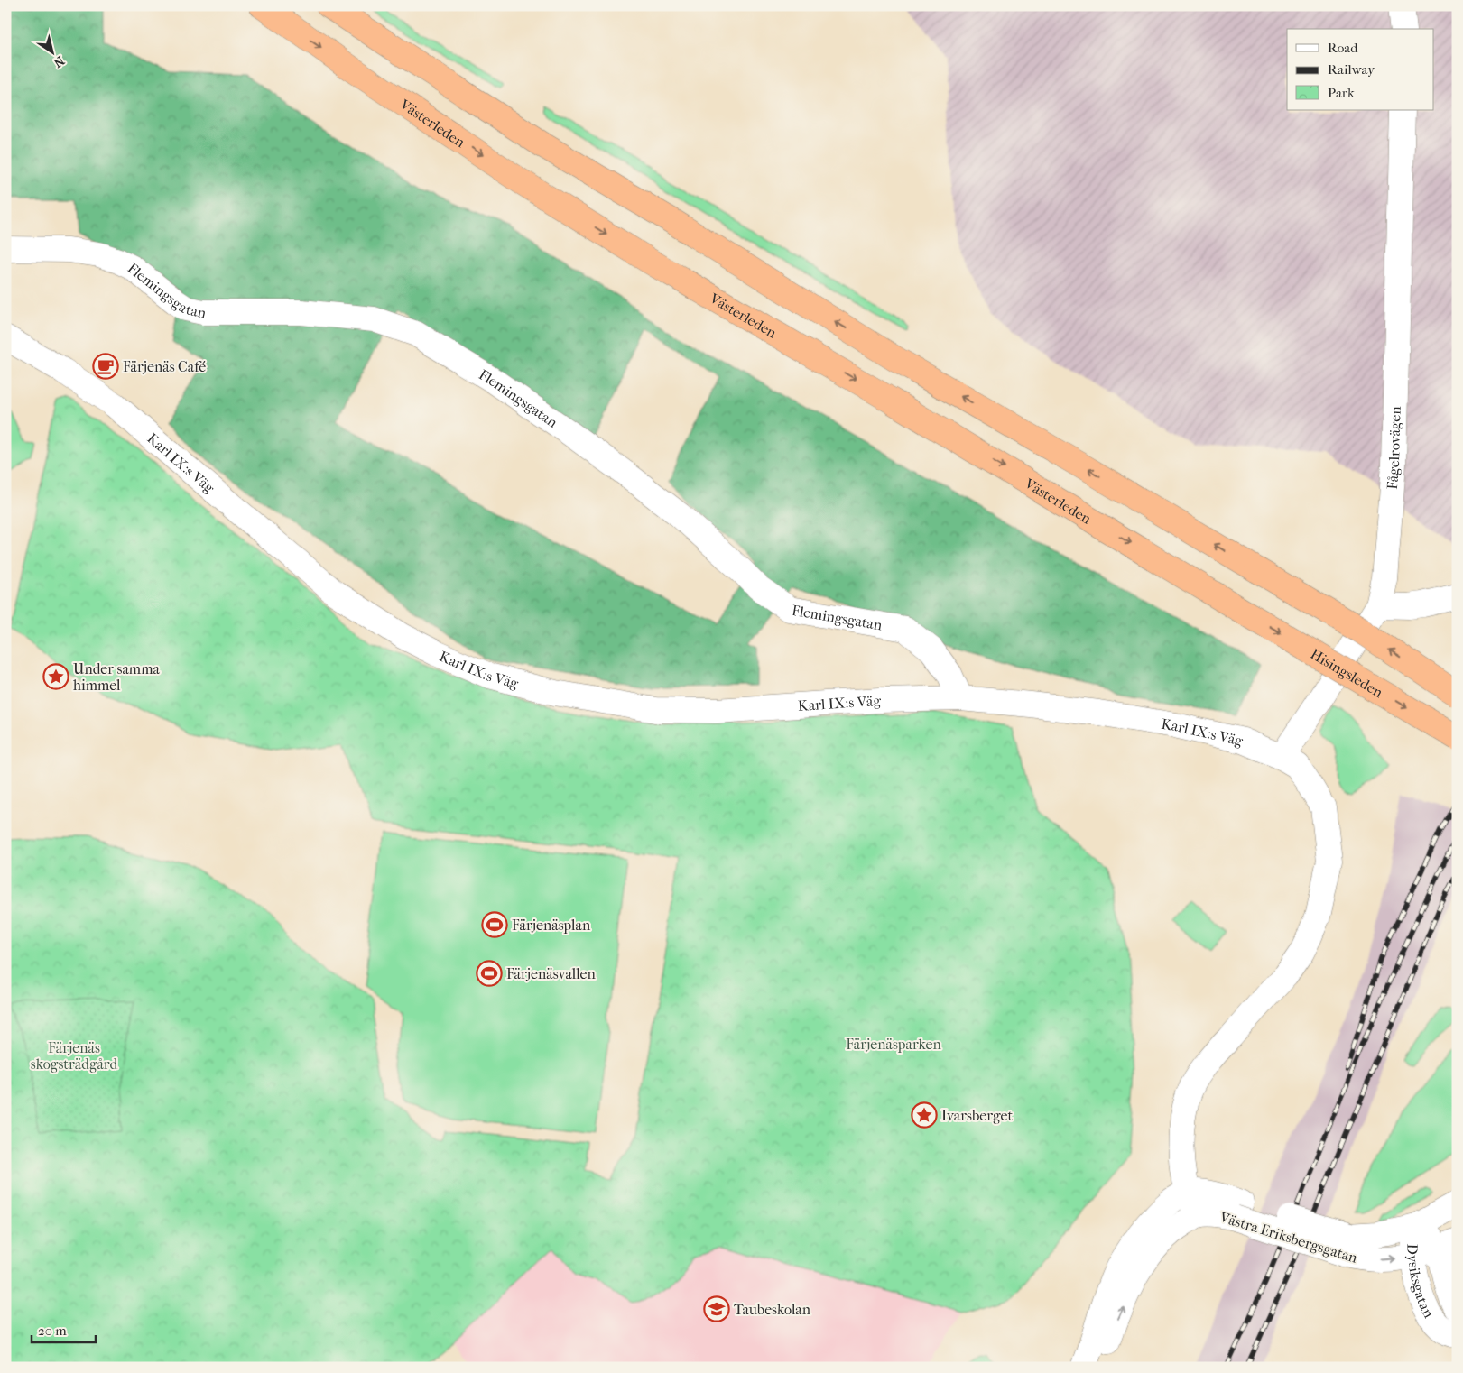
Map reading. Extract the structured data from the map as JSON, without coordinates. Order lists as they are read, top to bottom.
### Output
{
  "streets": {
    "highway": ["Västerleden", "Hisingsleden"],
    "street": [
      "Flemingsgatan",
      "Fågelrovägen",
      "Karl IX:s Väg",
      "Västra Eriksbergsgatan",
      "Dysiksgatan"
    ]
  },
  "crossings": [
    ["Västerleden", "Hisingsleden"],
    ["Flemingsgatan", "Karl IX:s Väg"],
    ["Fågelrovägen", "Karl IX:s Väg"],
    ["Karl IX:s Väg", "Västra Eriksbergsgatan"],
    ["Västra Eriksbergsgatan", "Dysiksgatan"]
  ],
  "parks": ["Färjenäsparken", "Färjenäs skogsträdgård"],
  "places": {
    "cafe": ["Färjenäs Café"],
    "place": ["Under samma himmel", "Ivarsberget"],
    "sports": ["Färjenäsplan", "Färjenäsvallen"],
    "school or university": ["Taubeskolan"]
  },
  "legend": ["Road", "Railway", "Park"],
  "scale_bar": "20 m",
  "north": "bottom right"
}
